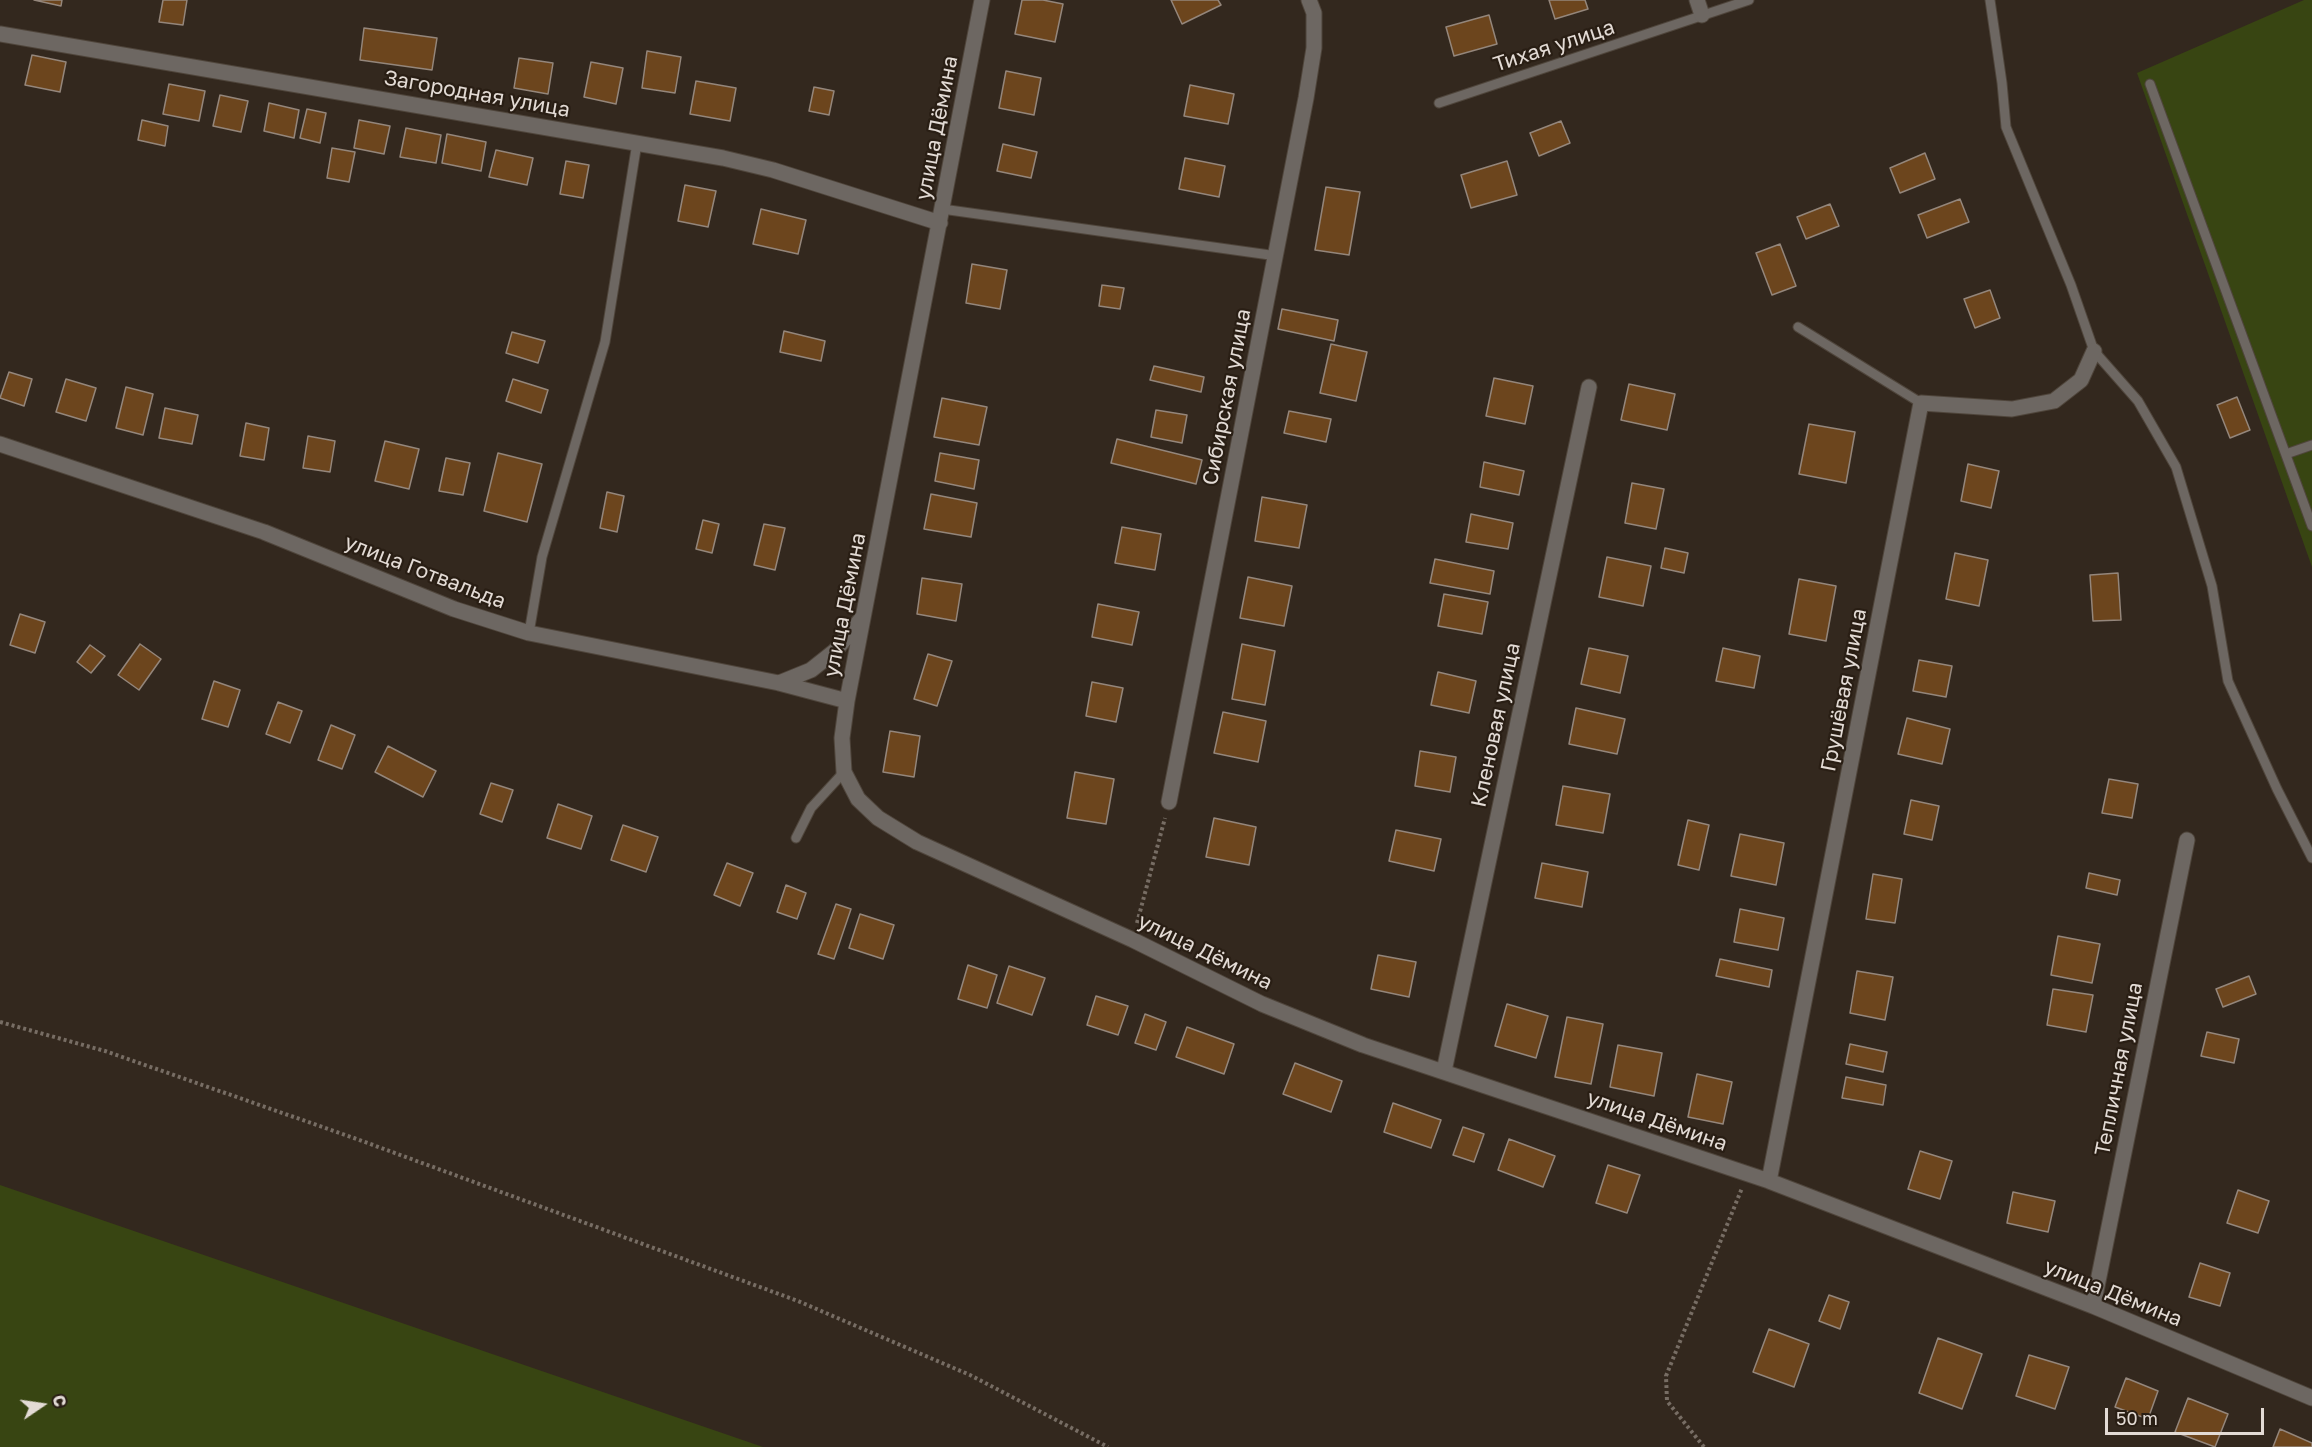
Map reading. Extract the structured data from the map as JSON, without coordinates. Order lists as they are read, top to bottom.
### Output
{
  "streets": {
    "street": [
      "Загородная улица",
      "улица Дёмина",
      "Сибирская улица",
      "улица Готвальда",
      "Грушёвая улица",
      "Кленовая улица",
      "Тепличная улица"
    ],
    "lane": ["Тихая улица"]
  },
  "crossings": [
    ["Загородная улица", "улица Дёмина"],
    ["улица Дёмина", "улица Готвальда"],
    ["улица Дёмина", "Грушёвая улица"],
    ["улица Дёмина", "Кленовая улица"],
    ["улица Дёмина", "Тепличная улица"]
  ],
  "scale_bar": "50 m",
  "north": "right"
}
